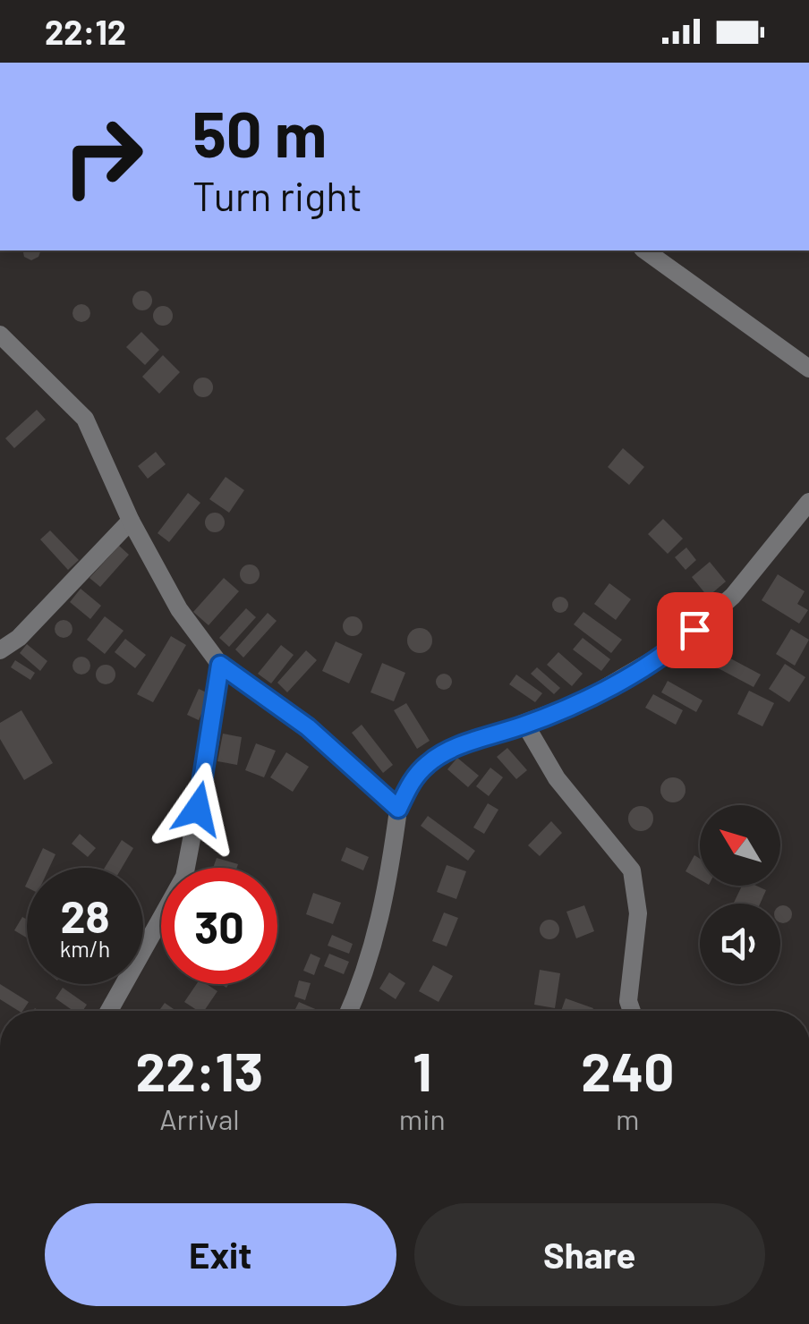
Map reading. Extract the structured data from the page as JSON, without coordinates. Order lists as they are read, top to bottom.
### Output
{
  "north": "top left",
  "page": {
    "status": "22:12",
    "turn": ["50 m", "Turn right"],
    "speed": "28 km/h",
    "limit": "30",
    "eta": [
      "22:13",
      "Arrival",
      "1",
      "min",
      "240",
      "m"
    ],
    "buttons": ["Exit", "Share"]
  }
}
